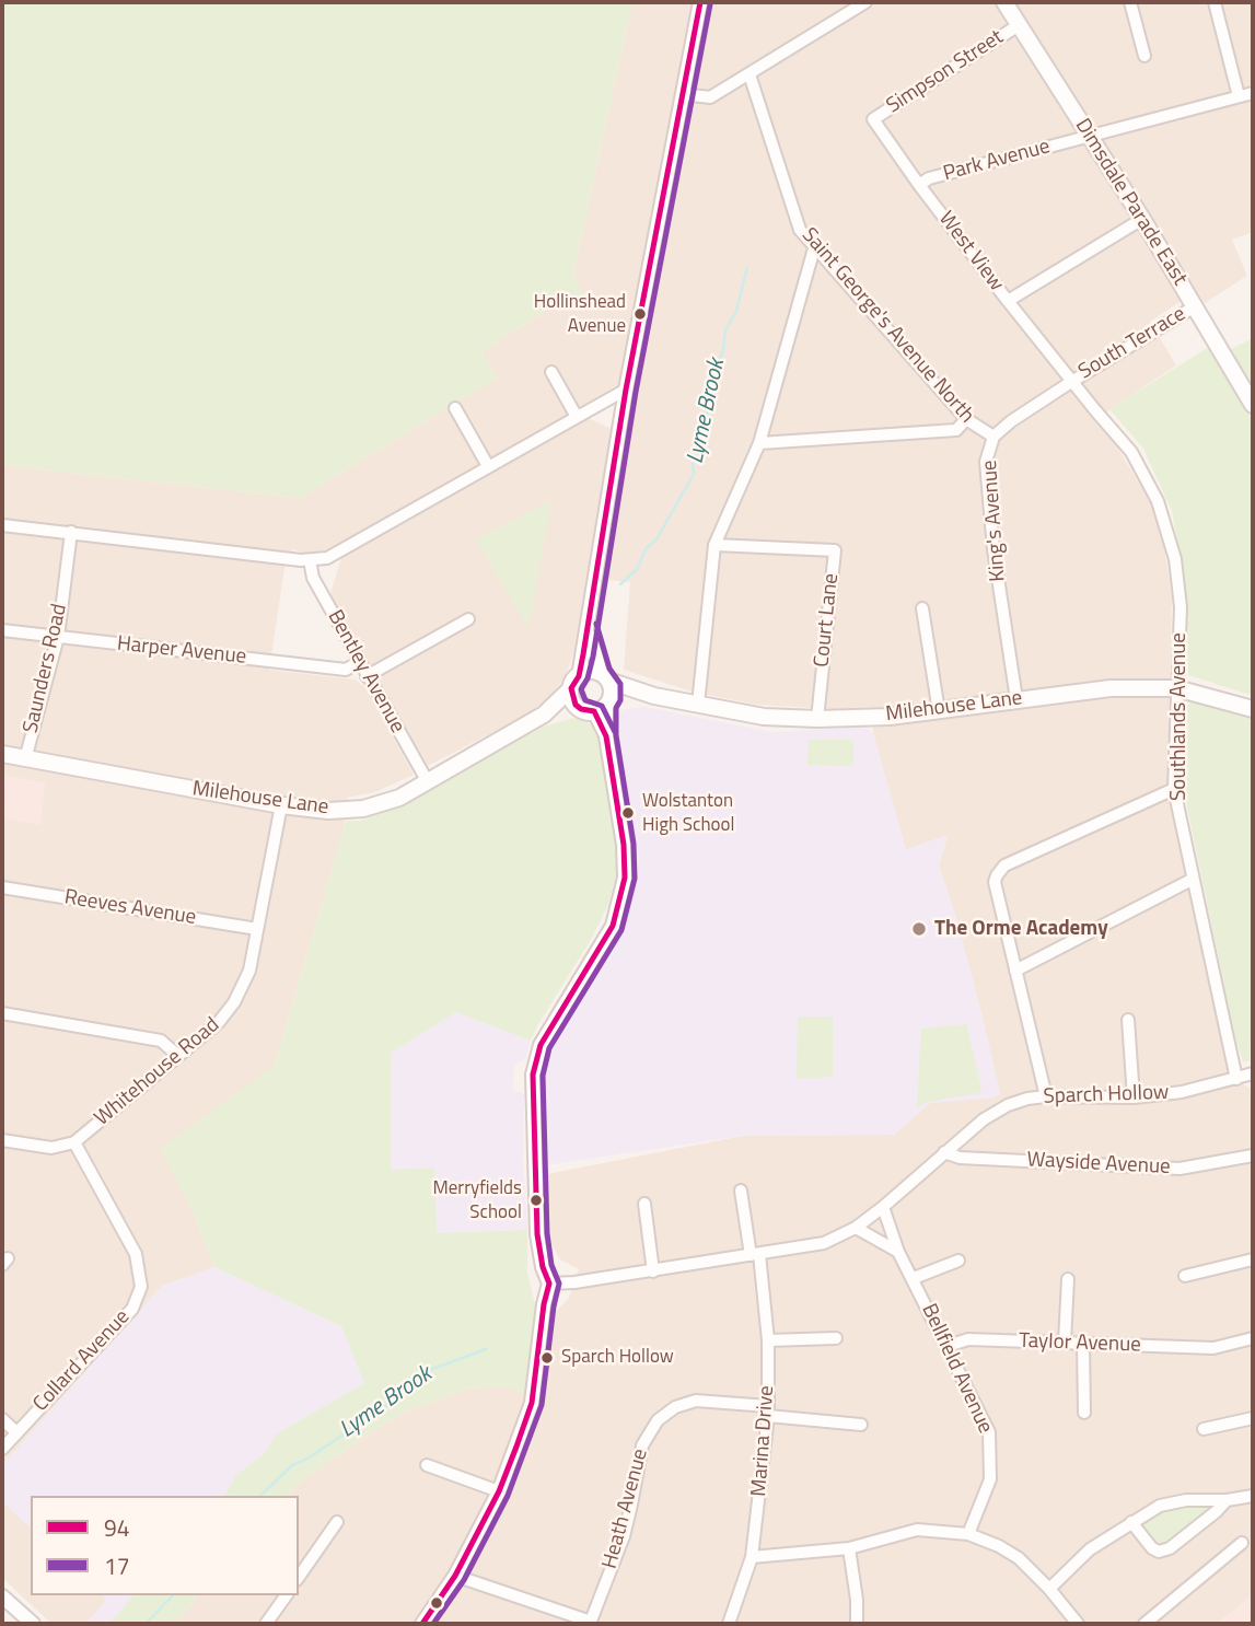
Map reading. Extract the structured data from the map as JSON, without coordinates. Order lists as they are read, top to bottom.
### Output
{
  "streets": {
    "main road": ["Dimsdale Parade East", "Milehouse Lane"],
    "street": [
      "Simpson Street",
      "Park Avenue",
      "West View",
      "Saint George's Avenue North",
      "South Terrace",
      "King's Avenue",
      "Court Lane",
      "Harper Avenue",
      "Saunders Road",
      "Bentley Avenue",
      "Southlands Avenue",
      "Reeves Avenue",
      "Whitehouse Road",
      "Sparch Hollow",
      "Wayside Avenue",
      "Taylor Avenue",
      "Collard Avenue",
      "Bellfield Avenue",
      "Marina Drive",
      "Heath Avenue"
    ]
  },
  "crossings": [
    ["Simpson Street", "Dimsdale Parade East"],
    ["Simpson Street", "West View"],
    ["Park Avenue", "Dimsdale Parade East"],
    ["Park Avenue", "West View"],
    ["Dimsdale Parade East", "South Terrace"],
    ["West View", "South Terrace"],
    ["West View", "King's Avenue"],
    ["West View", "Southlands Avenue"],
    ["Saint George's Avenue North", "King's Avenue"],
    ["South Terrace", "King's Avenue"],
    ["South Terrace", "Southlands Avenue"],
    ["King's Avenue", "Milehouse Lane"],
    ["King's Avenue", "Southlands Avenue"],
    ["Court Lane", "Milehouse Lane"],
    ["Harper Avenue", "Saunders Road"],
    ["Harper Avenue", "Bentley Avenue"],
    ["Saunders Road", "Milehouse Lane"],
    ["Bentley Avenue", "Milehouse Lane"],
    ["Milehouse Lane", "Southlands Avenue"],
    ["Milehouse Lane", "Whitehouse Road"],
    ["Southlands Avenue", "Sparch Hollow"],
    ["Reeves Avenue", "Whitehouse Road"],
    ["Whitehouse Road", "Collard Avenue"],
    ["Sparch Hollow", "Wayside Avenue"],
    ["Sparch Hollow", "Bellfield Avenue"],
    ["Sparch Hollow", "Marina Drive"],
    ["Taylor Avenue", "Bellfield Avenue"],
    ["Marina Drive", "Heath Avenue"]
  ],
  "water": ["Lyme Brook"],
  "places": [
    "Hollinshead Avenue",
    "Wolstanton High School",
    "The Orme Academy",
    "Merryfields School",
    "Sparch Hollow"
  ],
  "lines": ["transit line 94", "transit line 17"],
  "legend": ["94", "17"]
}
